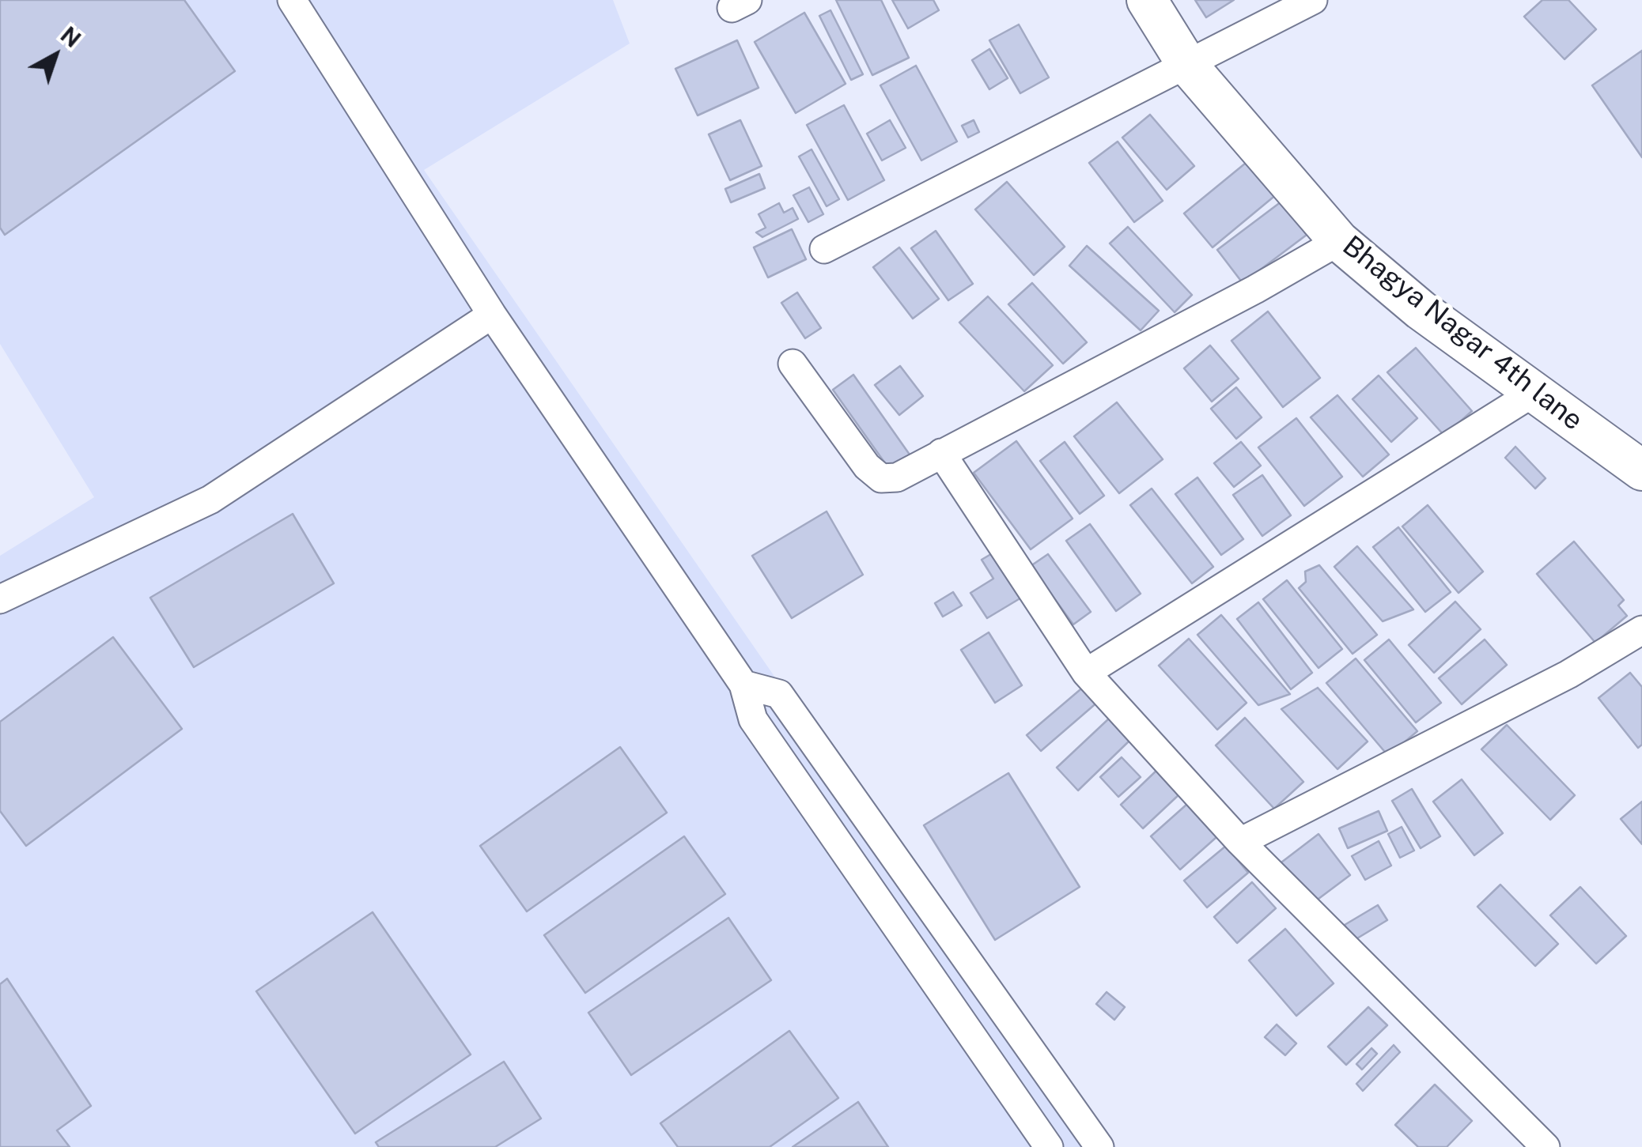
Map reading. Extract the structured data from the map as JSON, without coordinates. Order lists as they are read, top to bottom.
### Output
{
  "streets": {
    "main road": ["Bhagya Nagar 4th lane"]
  },
  "north": "top right"
}
